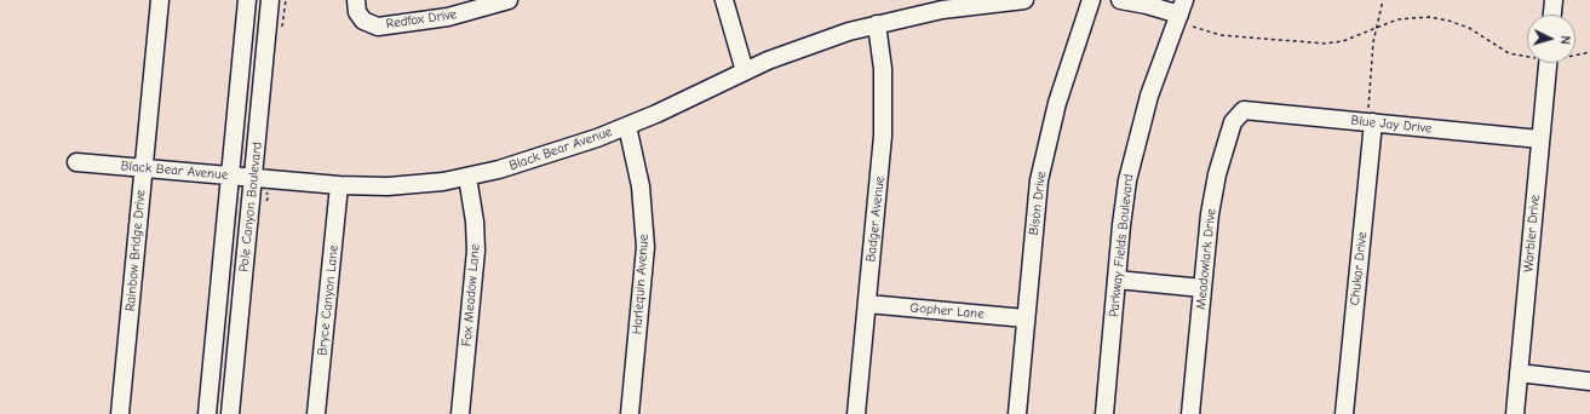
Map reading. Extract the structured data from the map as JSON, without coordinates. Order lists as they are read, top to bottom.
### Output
{
  "streets": {
    "street": [
      "Redfox Drive",
      "Blue Jay Drive",
      "Black Bear Avenue",
      "Bison Drive",
      "Pole Canyon Boulevard",
      "Badger Avenue",
      "Warbler Drive",
      "Parkway Fields Boulevard",
      "Rainbow Bridge Drive",
      "Meadowlark Drive",
      "Chukar Drive",
      "Harlequin Avenue",
      "Fox Meadow Lane",
      "Bryce Canyon Lane",
      "Gopher Lane"
    ]
  },
  "crossings": [
    ["Blue Jay Drive", "Warbler Drive"],
    ["Blue Jay Drive", "Meadowlark Drive"],
    ["Blue Jay Drive", "Chukar Drive"],
    ["Black Bear Avenue", "Pole Canyon Boulevard"],
    ["Black Bear Avenue", "Badger Avenue"],
    ["Black Bear Avenue", "Rainbow Bridge Drive"],
    ["Black Bear Avenue", "Harlequin Avenue"],
    ["Black Bear Avenue", "Fox Meadow Lane"],
    ["Black Bear Avenue", "Bryce Canyon Lane"],
    ["Bison Drive", "Gopher Lane"],
    ["Badger Avenue", "Gopher Lane"]
  ],
  "north": "right"
}
